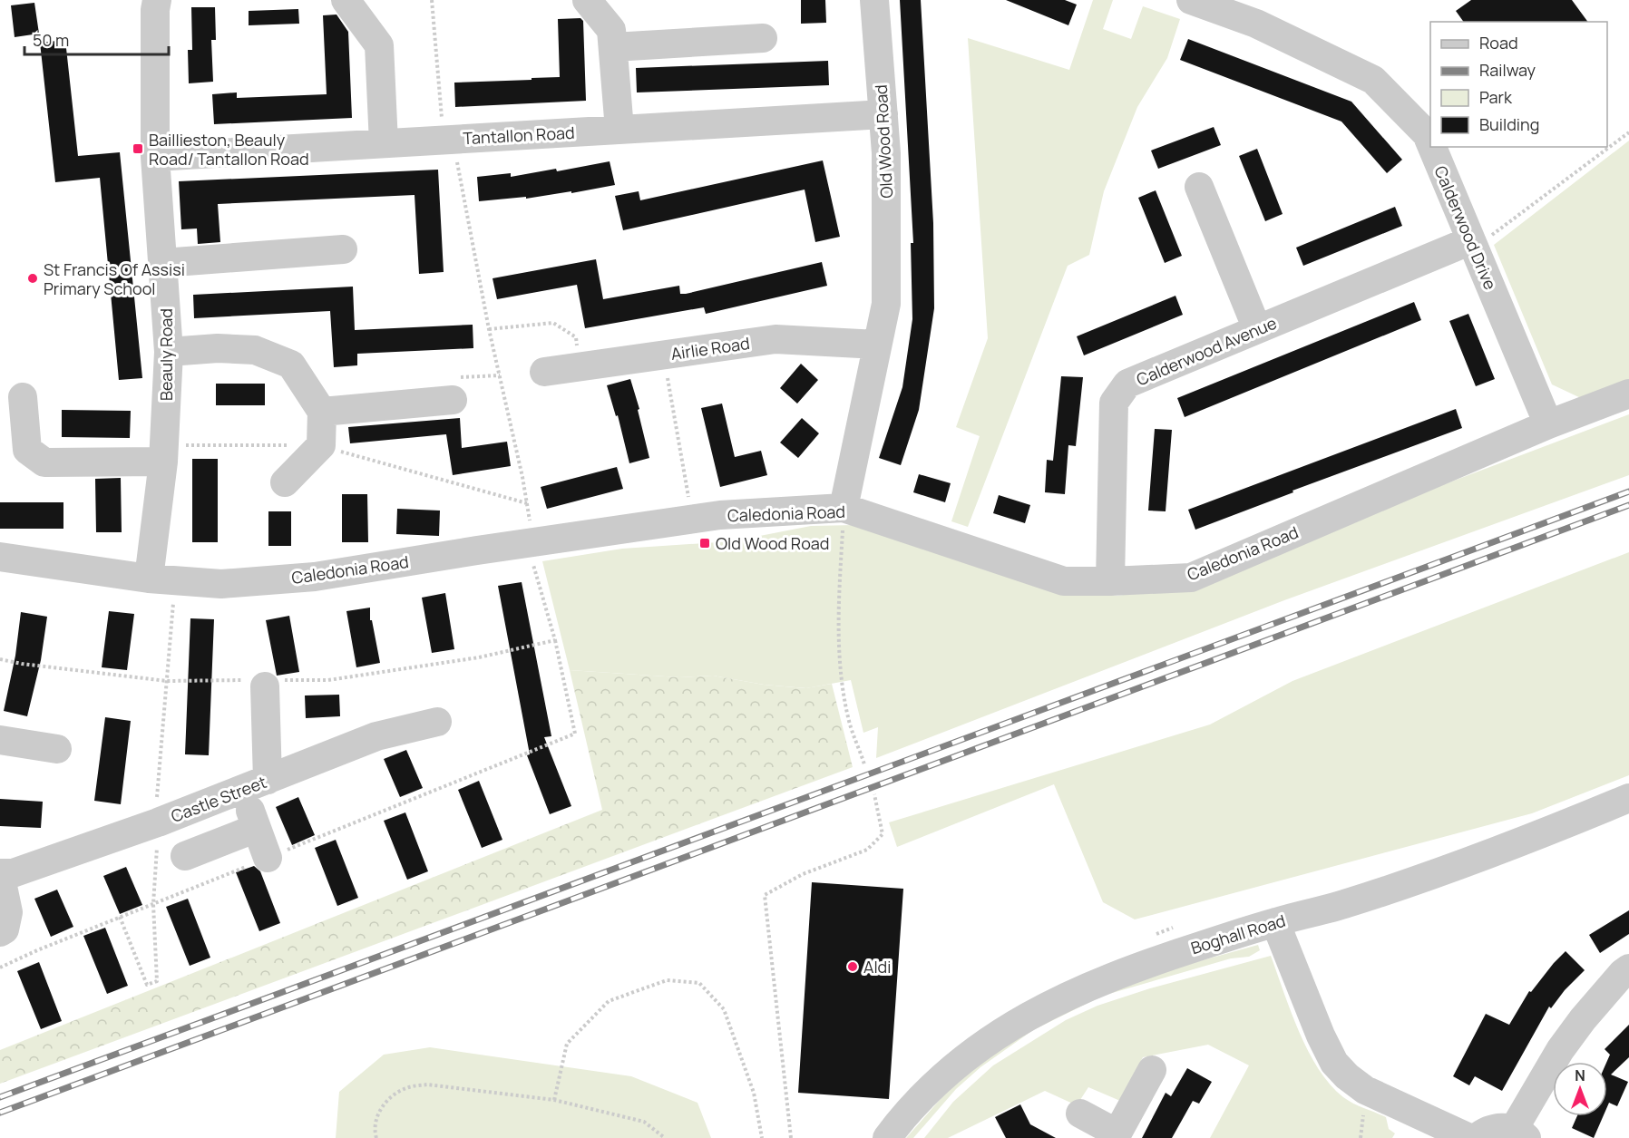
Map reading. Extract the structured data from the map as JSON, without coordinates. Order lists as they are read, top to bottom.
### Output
{
  "streets": {
    "street": [
      "Tantallon Road",
      "Old Wood Road",
      "Calderwood Drive",
      "Airlie Road",
      "Calderwood Avenue",
      "Beauly Road",
      "Caledonia Road",
      "Castle Street",
      "Boghall Road"
    ]
  },
  "crossings": [
    ["Tantallon Road", "Old Wood Road"],
    ["Tantallon Road", "Beauly Road"],
    ["Old Wood Road", "Airlie Road"],
    ["Old Wood Road", "Caledonia Road"],
    ["Calderwood Drive", "Calderwood Avenue"],
    ["Calderwood Drive", "Caledonia Road"],
    ["Calderwood Avenue", "Caledonia Road"],
    ["Beauly Road", "Caledonia Road"]
  ],
  "places": {
    "transit": ["Baillieston, Beauly Road/ Tantallon Road", "Old Wood Road"],
    "other": ["St Francis Of Assisi Primary School", "Aldi"]
  },
  "legend": [
    "Road",
    "Railway",
    "Park",
    "Building"
  ],
  "scale_bar": "50 m",
  "north": "top"
}
